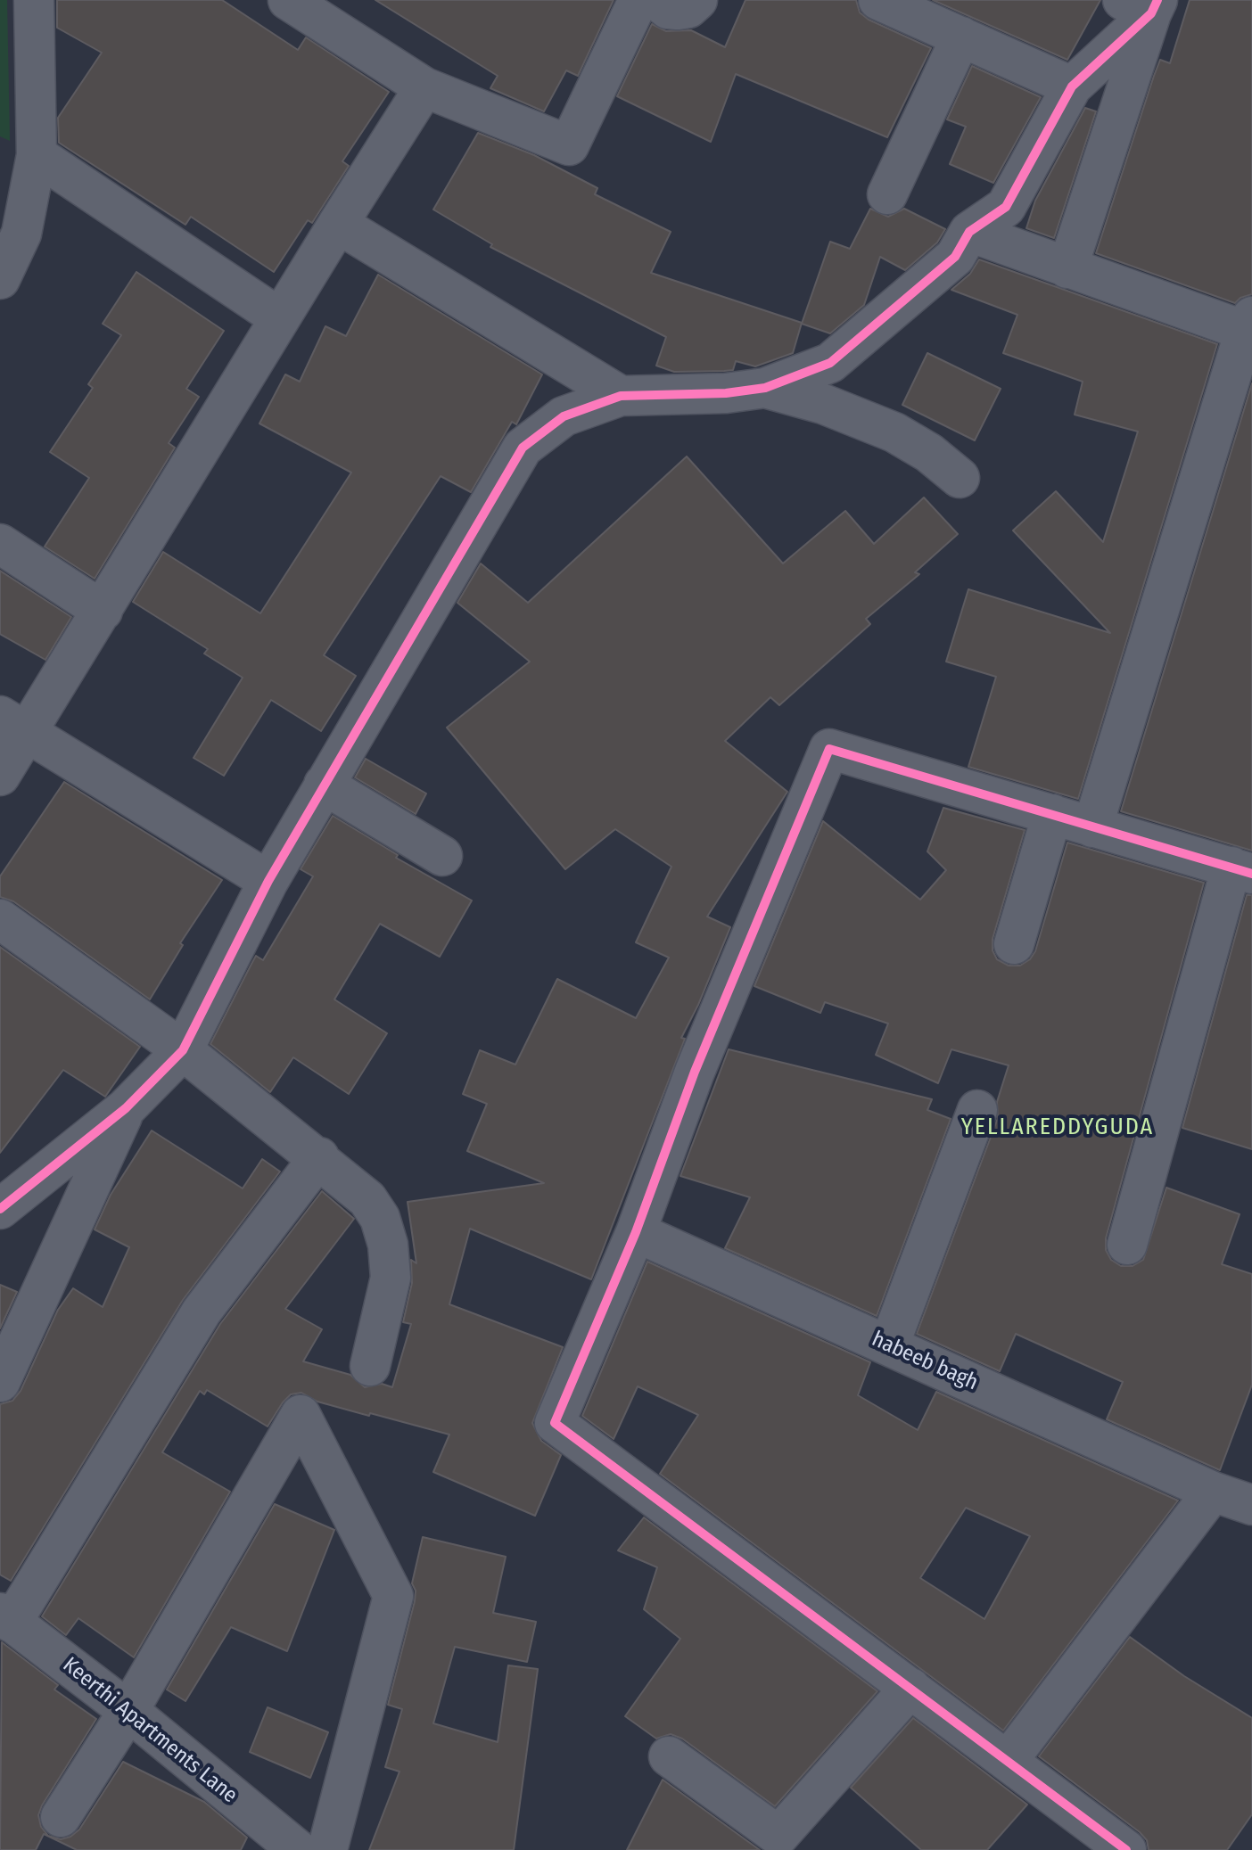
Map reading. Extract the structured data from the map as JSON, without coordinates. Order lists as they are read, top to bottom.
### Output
{
  "streets": {
    "street": ["habeeb bagh", "Keerthi Apartments Lane"]
  },
  "districts": ["YELLAREDDYGUDA"]
}
